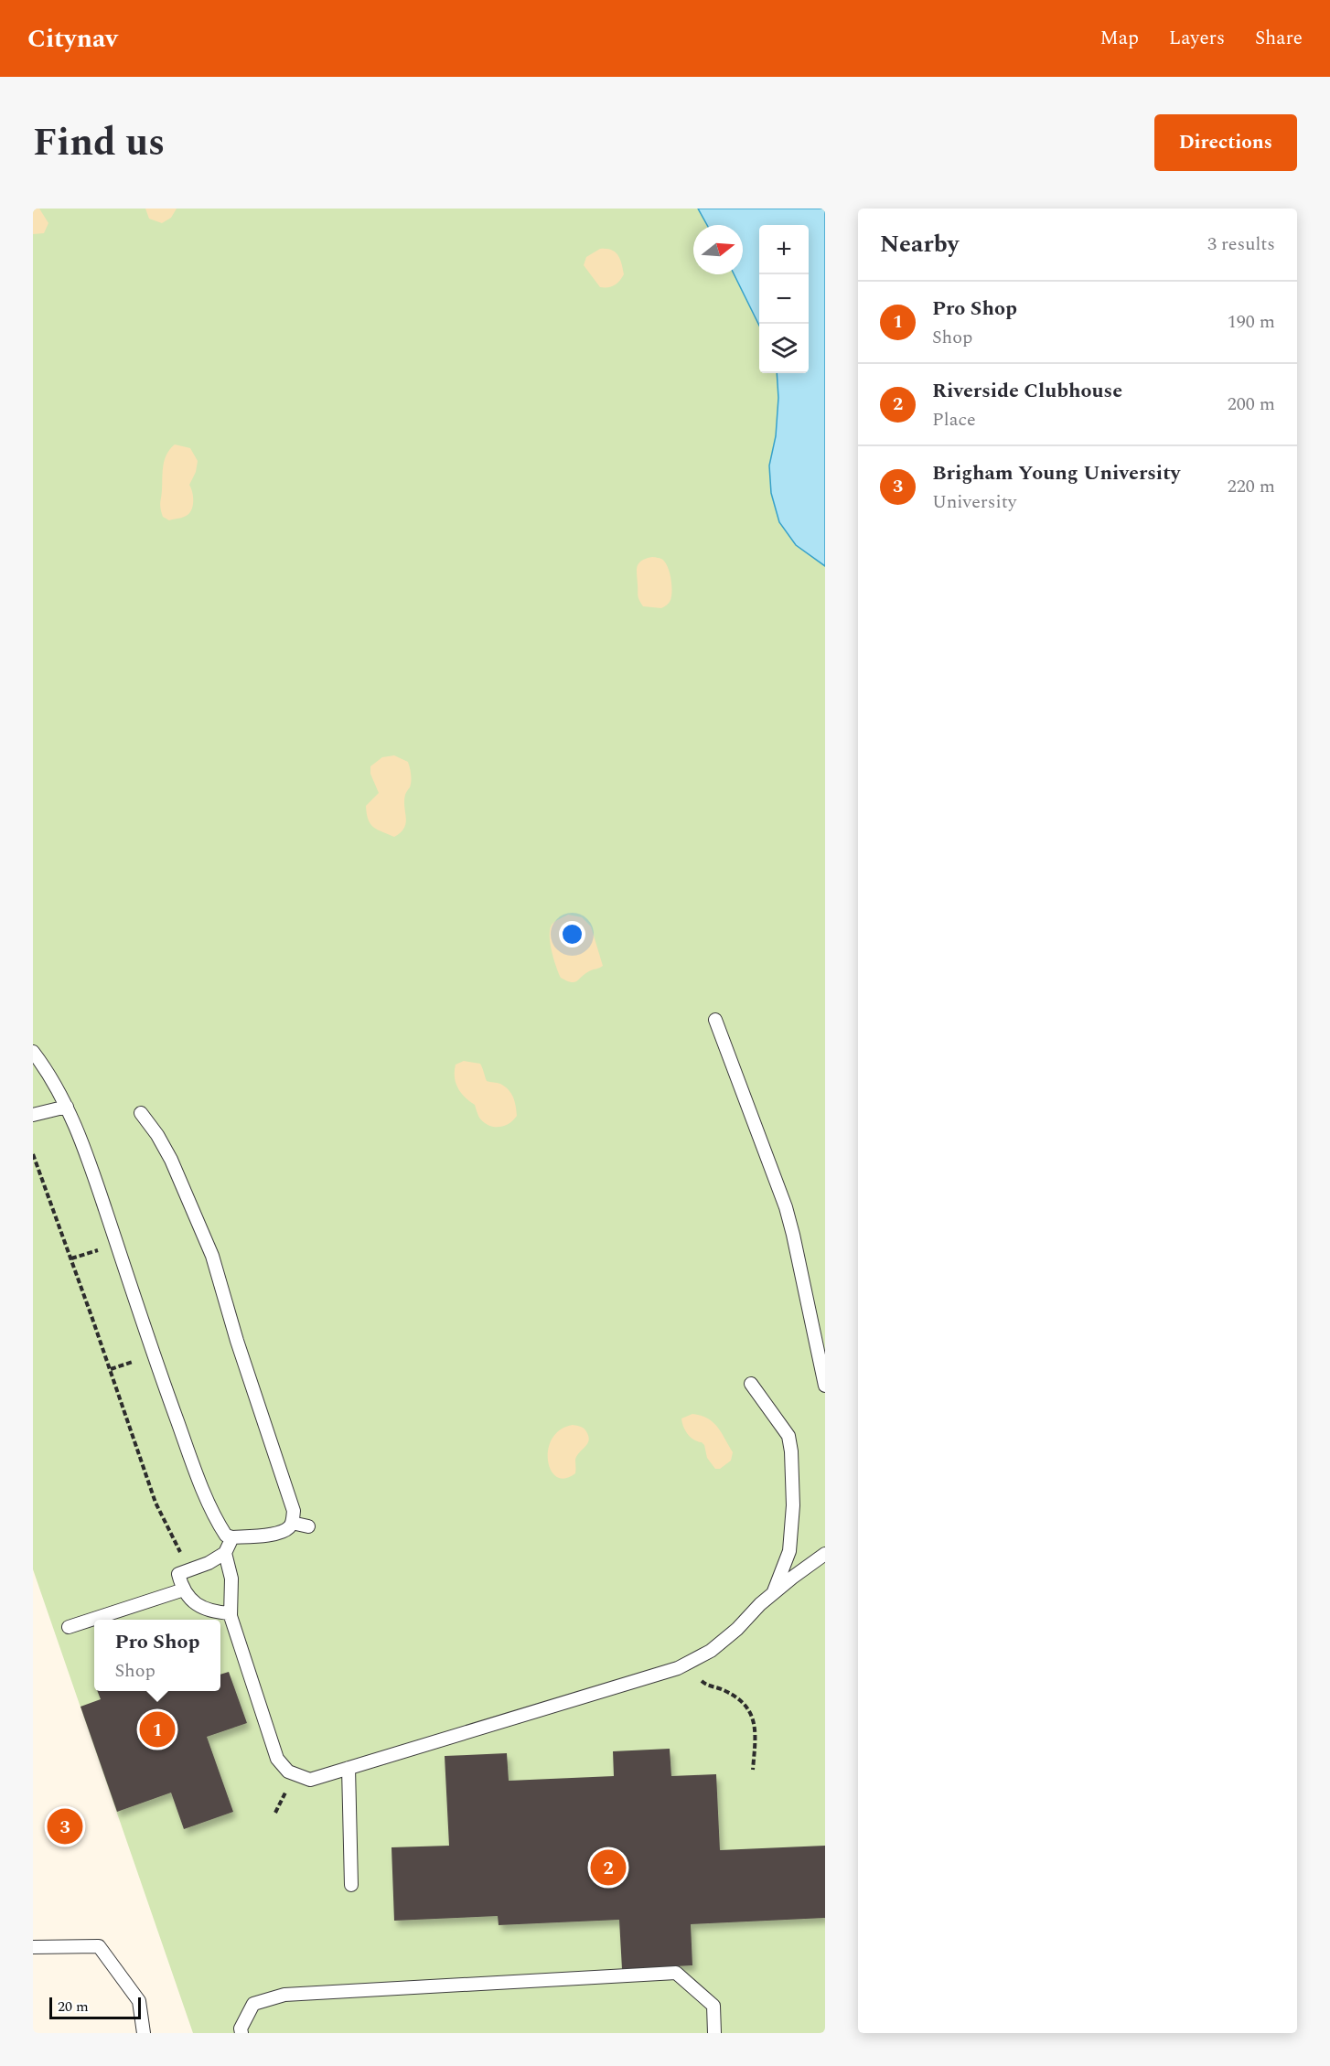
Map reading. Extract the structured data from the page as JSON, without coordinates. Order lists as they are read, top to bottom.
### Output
{
  "scale_bar": "20 m",
  "north": "right",
  "page": {
    "header": "Citynav",
    "nav": ["Map", "Layers", "Share"],
    "title": "Find us",
    "buttons": "Directions",
    "heading": ["Nearby", "3 results"],
    "map_buttons": ["+", "−"],
    "list": [
      {
        "mark": "1",
        "name": "Pro Shop",
        "note": "Shop",
        "value": "190 m"
      },
      {
        "mark": "2",
        "name": "Riverside Clubhouse",
        "note": "Place",
        "value": "200 m"
      },
      {
        "mark": "3",
        "name": "Brigham Young University",
        "note": "University",
        "value": "220 m"
      }
    ],
    "popup": ["Pro Shop", "Shop"],
    "pins": ["1", "3", "2"],
    "scale": "20 m"
  }
}
